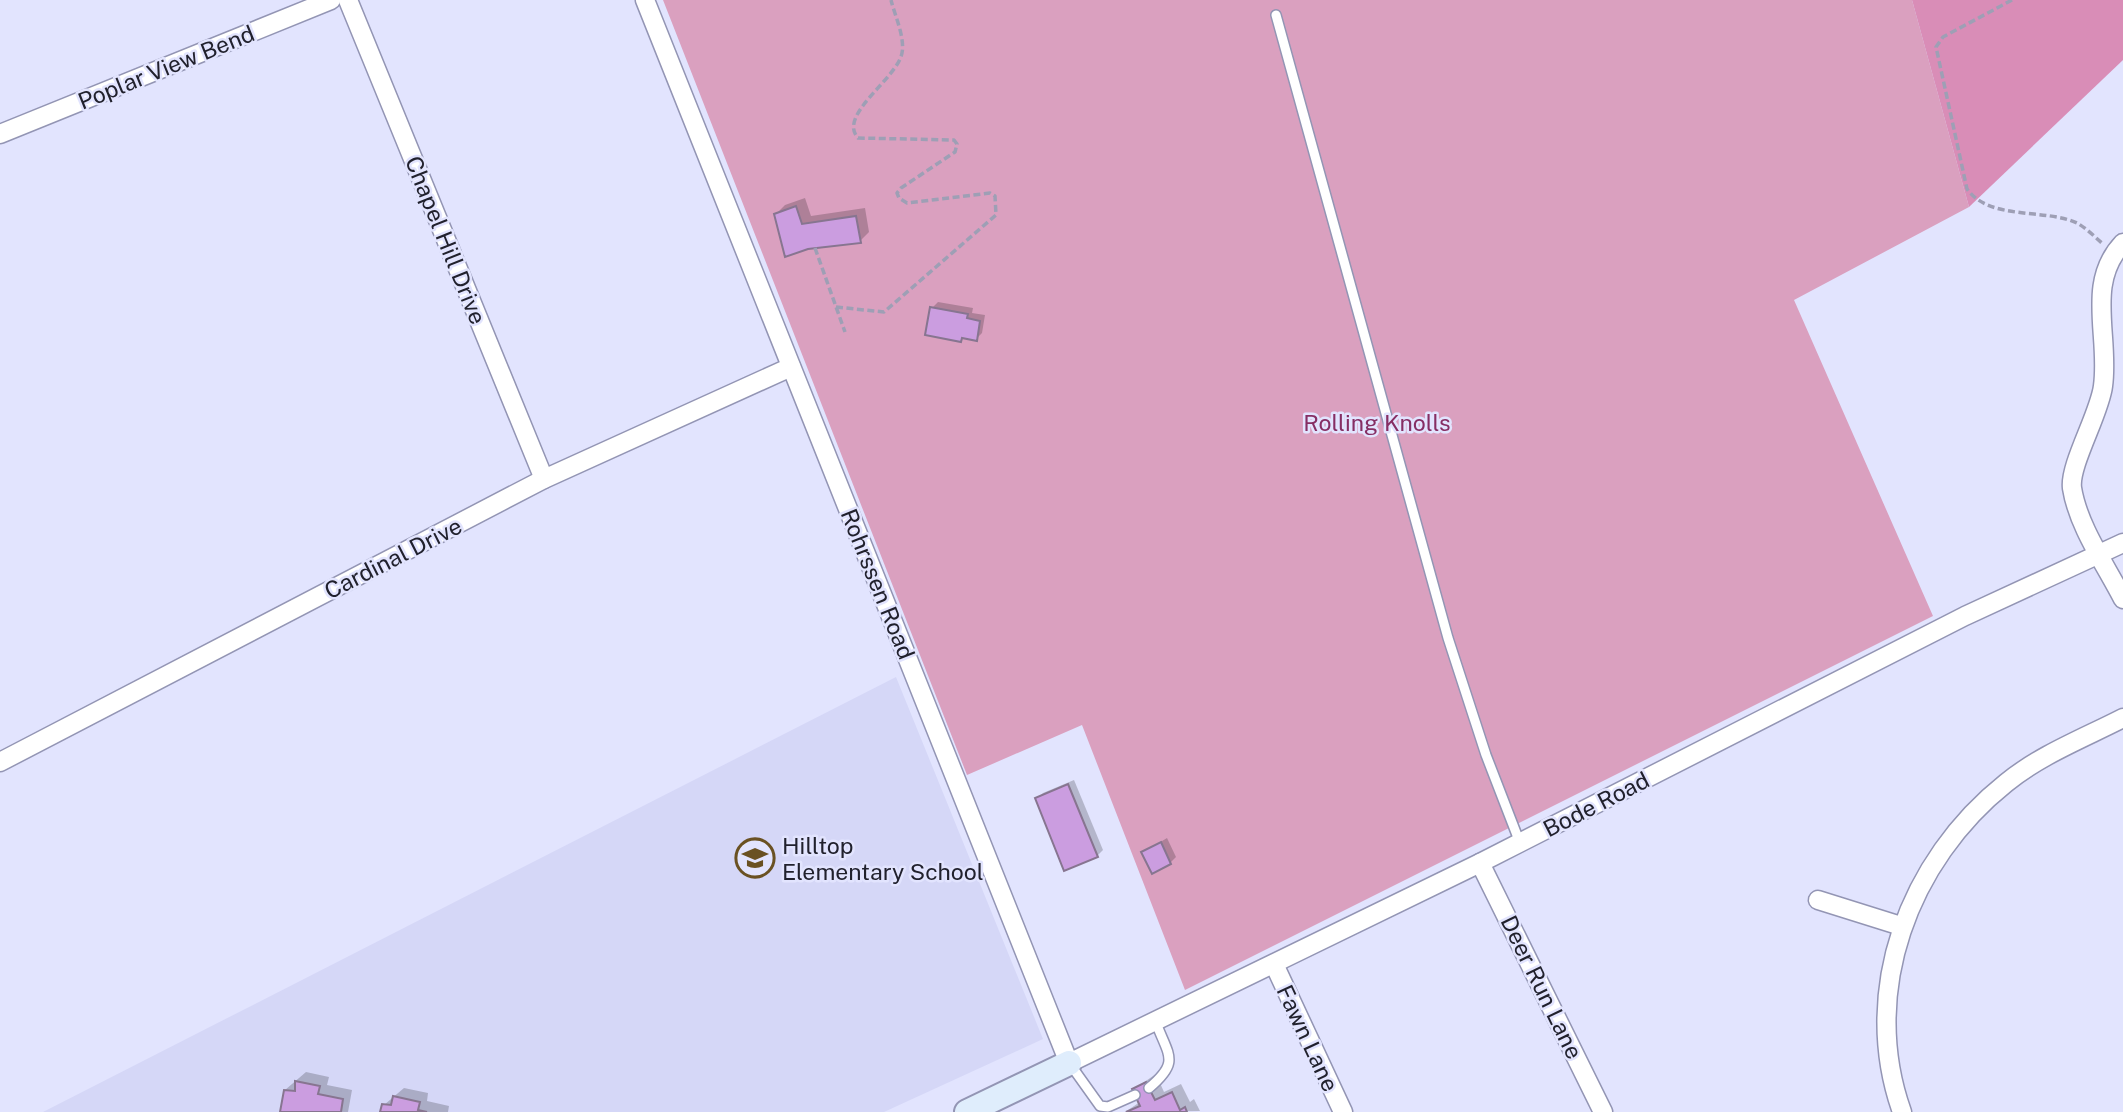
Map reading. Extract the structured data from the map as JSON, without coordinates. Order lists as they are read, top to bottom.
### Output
{
  "streets": {
    "street": [
      "Poplar View Bend",
      "Chapel Hill Drive",
      "Cardinal Drive",
      "Rohrssen Road",
      "Bode Road",
      "Deer Run Lane",
      "Fawn Lane"
    ]
  },
  "crossings": [
    ["Chapel Hill Drive", "Cardinal Drive"],
    ["Cardinal Drive", "Rohrssen Road"],
    ["Rohrssen Road", "Bode Road"],
    ["Bode Road", "Deer Run Lane"],
    ["Bode Road", "Fawn Lane"]
  ],
  "parks": ["Rolling Knolls"],
  "places": {
    "school or university": ["Hilltop Elementary School"]
  }
}
